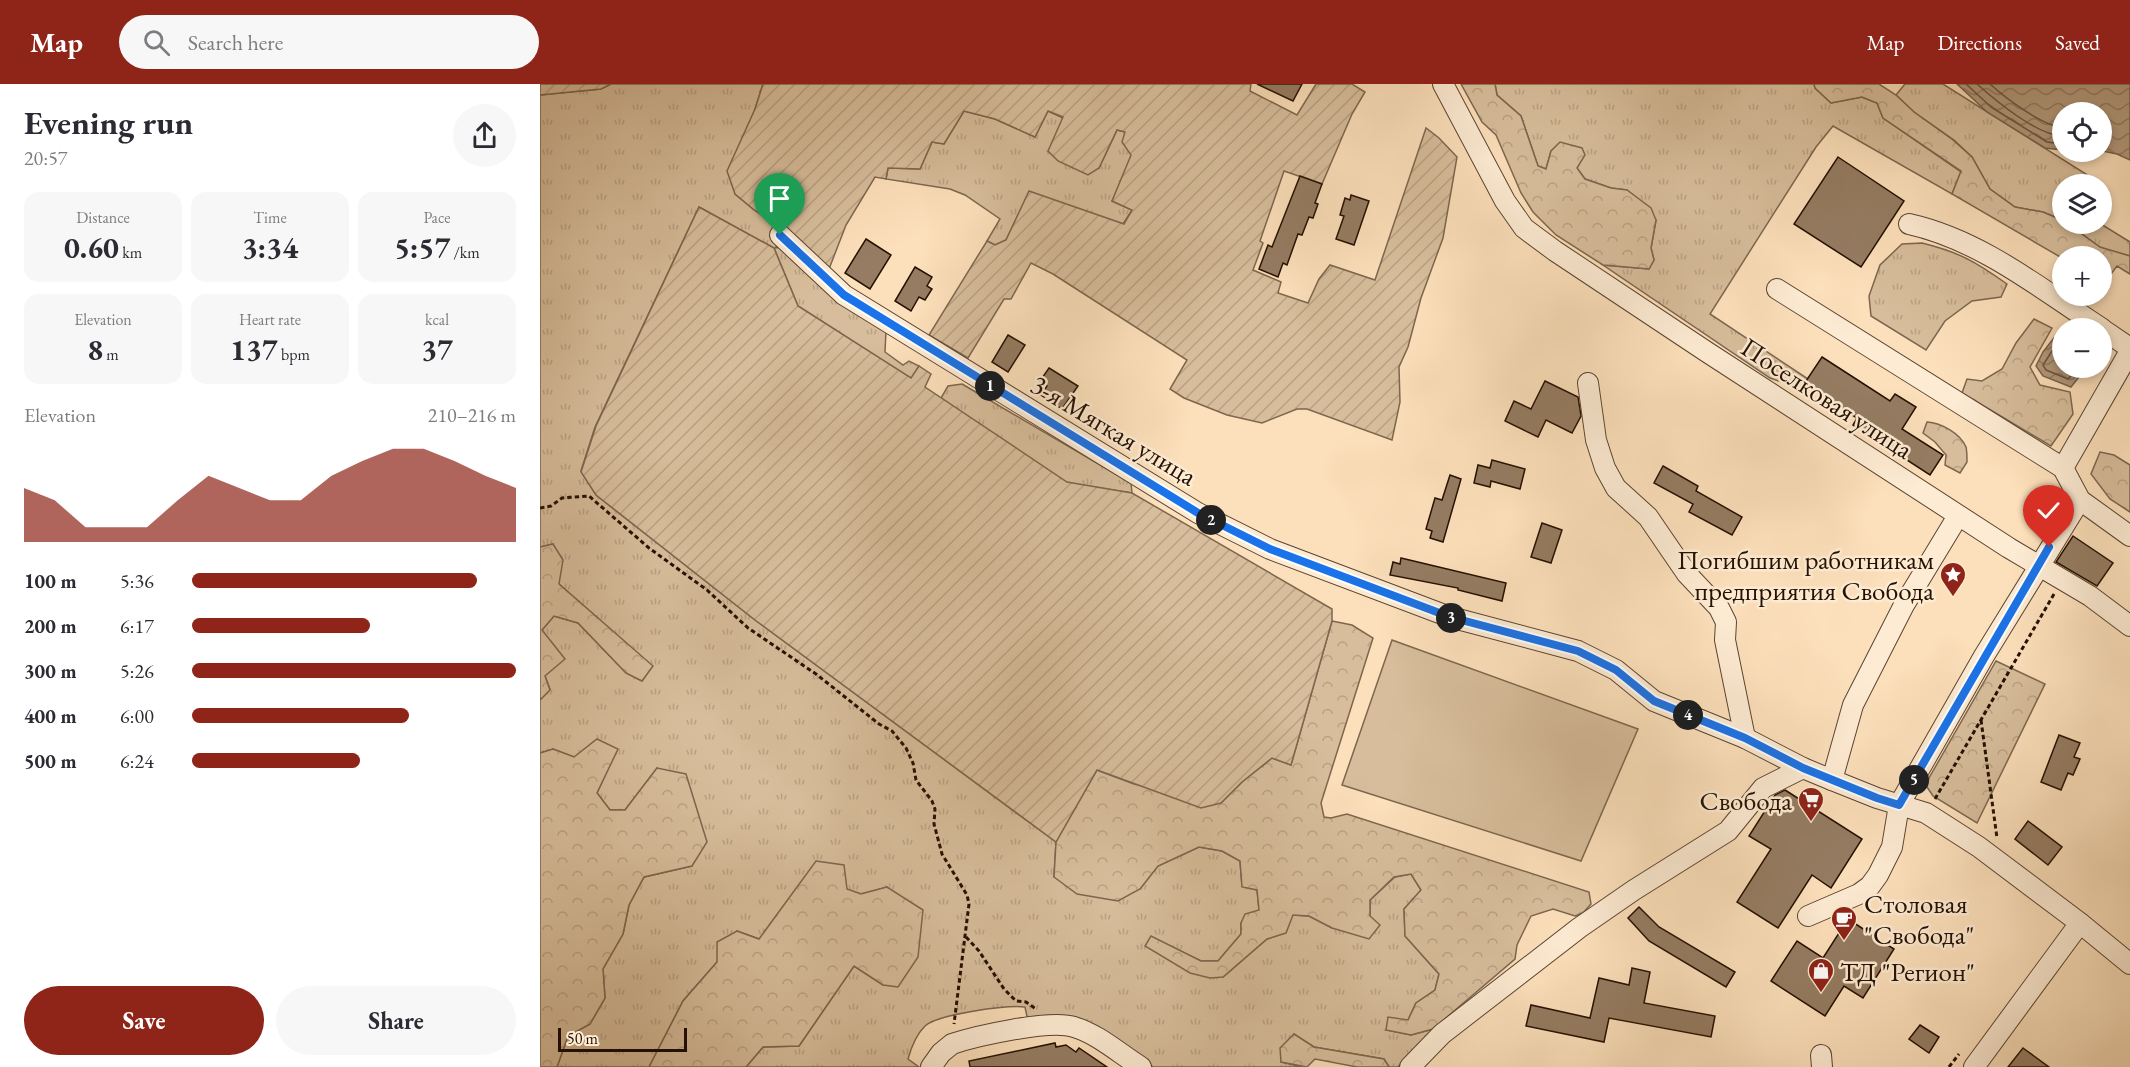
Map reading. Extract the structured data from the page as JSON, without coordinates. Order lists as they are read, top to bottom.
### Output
{
  "streets": {
    "street": ["Поселковая улица", "3-я Мягкая улица"]
  },
  "places": {
    "place": ["Погибшим работникам предприятия Свобода"],
    "supermarket": ["Свобода"],
    "cafe": ["Столовая \"Свобода\""],
    "shop": ["ТД \"Регион\""]
  },
  "scale_bar": "50 m",
  "page": {
    "header": "Map",
    "search": "Search here",
    "nav": ["Map", "Directions", "Saved"],
    "heading": ["Evening run", "20:57"],
    "map_buttons": ["+", "−"],
    "stats": [
      ["Distance", "0.60 km"],
      ["Time", "3:34"],
      ["Pace", "5:57 /km"],
      ["Elevation", "8 m"],
      ["Heart rate", "137 bpm"],
      ["kcal", "37"]
    ],
    "pins": [
      "1",
      "2",
      "3",
      "4",
      "5"
    ],
    "chart": ["Elevation", "210–216 m"],
    "list": [
      {
        "name": "100 m",
        "note": "5:36"
      },
      {
        "name": "200 m",
        "note": "6:17"
      },
      {
        "name": "300 m",
        "note": "5:26"
      },
      {
        "name": "400 m",
        "note": "6:00"
      },
      {
        "name": "500 m",
        "note": "6:24"
      }
    ],
    "buttons": ["Save", "Share"],
    "scale": "50 m"
  }
}
